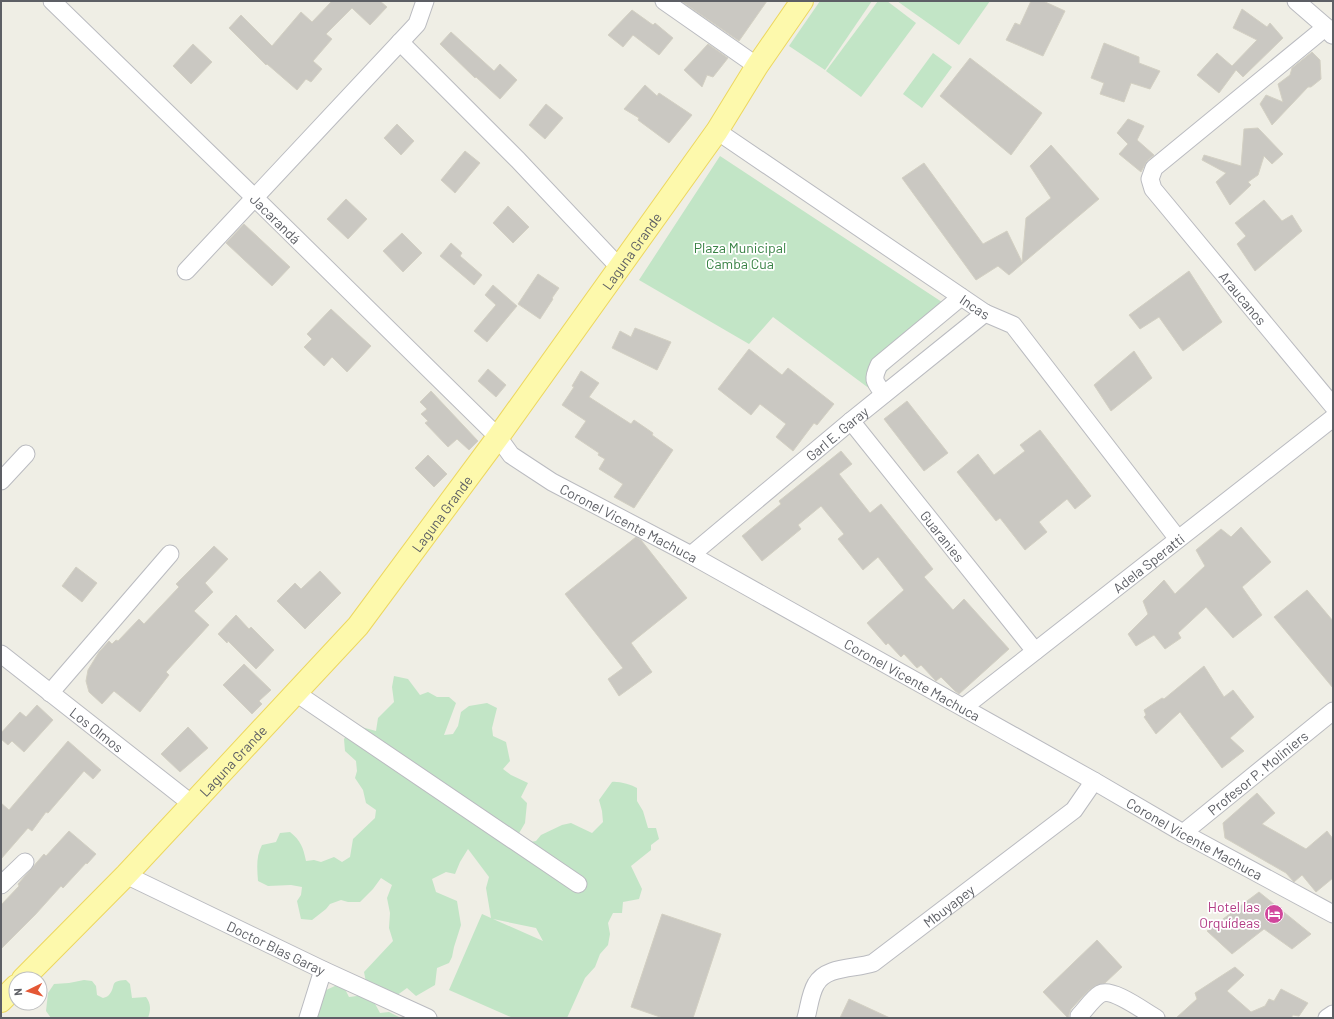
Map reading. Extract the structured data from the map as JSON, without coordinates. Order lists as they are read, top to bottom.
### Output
{
  "streets": {
    "main road": ["Laguna Grande"],
    "street": [
      "Jacarandá",
      "Araucanos",
      "Incas",
      "Garl E. Garay",
      "Coronel Vicente Machuca",
      "Guaranies",
      "Adela Speratti",
      "Los Olmos",
      "Profesor P. Moliniers",
      "Mbuyapey",
      "Doctor Blas Garay"
    ]
  },
  "crossings": [
    ["Jacarandá", "Laguna Grande"],
    ["Jacarandá", "Coronel Vicente Machuca"],
    ["Laguna Grande", "Incas"],
    ["Laguna Grande", "Coronel Vicente Machuca"],
    ["Laguna Grande", "Los Olmos"],
    ["Laguna Grande", "Doctor Blas Garay"],
    ["Incas", "Garl E. Garay"],
    ["Incas", "Adela Speratti"],
    ["Garl E. Garay", "Coronel Vicente Machuca"],
    ["Garl E. Garay", "Guaranies"],
    ["Coronel Vicente Machuca", "Adela Speratti"],
    ["Coronel Vicente Machuca", "Profesor P. Moliniers"],
    ["Coronel Vicente Machuca", "Mbuyapey"],
    ["Guaranies", "Adela Speratti"]
  ],
  "parks": ["Plaza Municipal Camba Cua"],
  "places": {
    "hotel": ["Hotel las Orquídeas"]
  },
  "north": "left"
}
